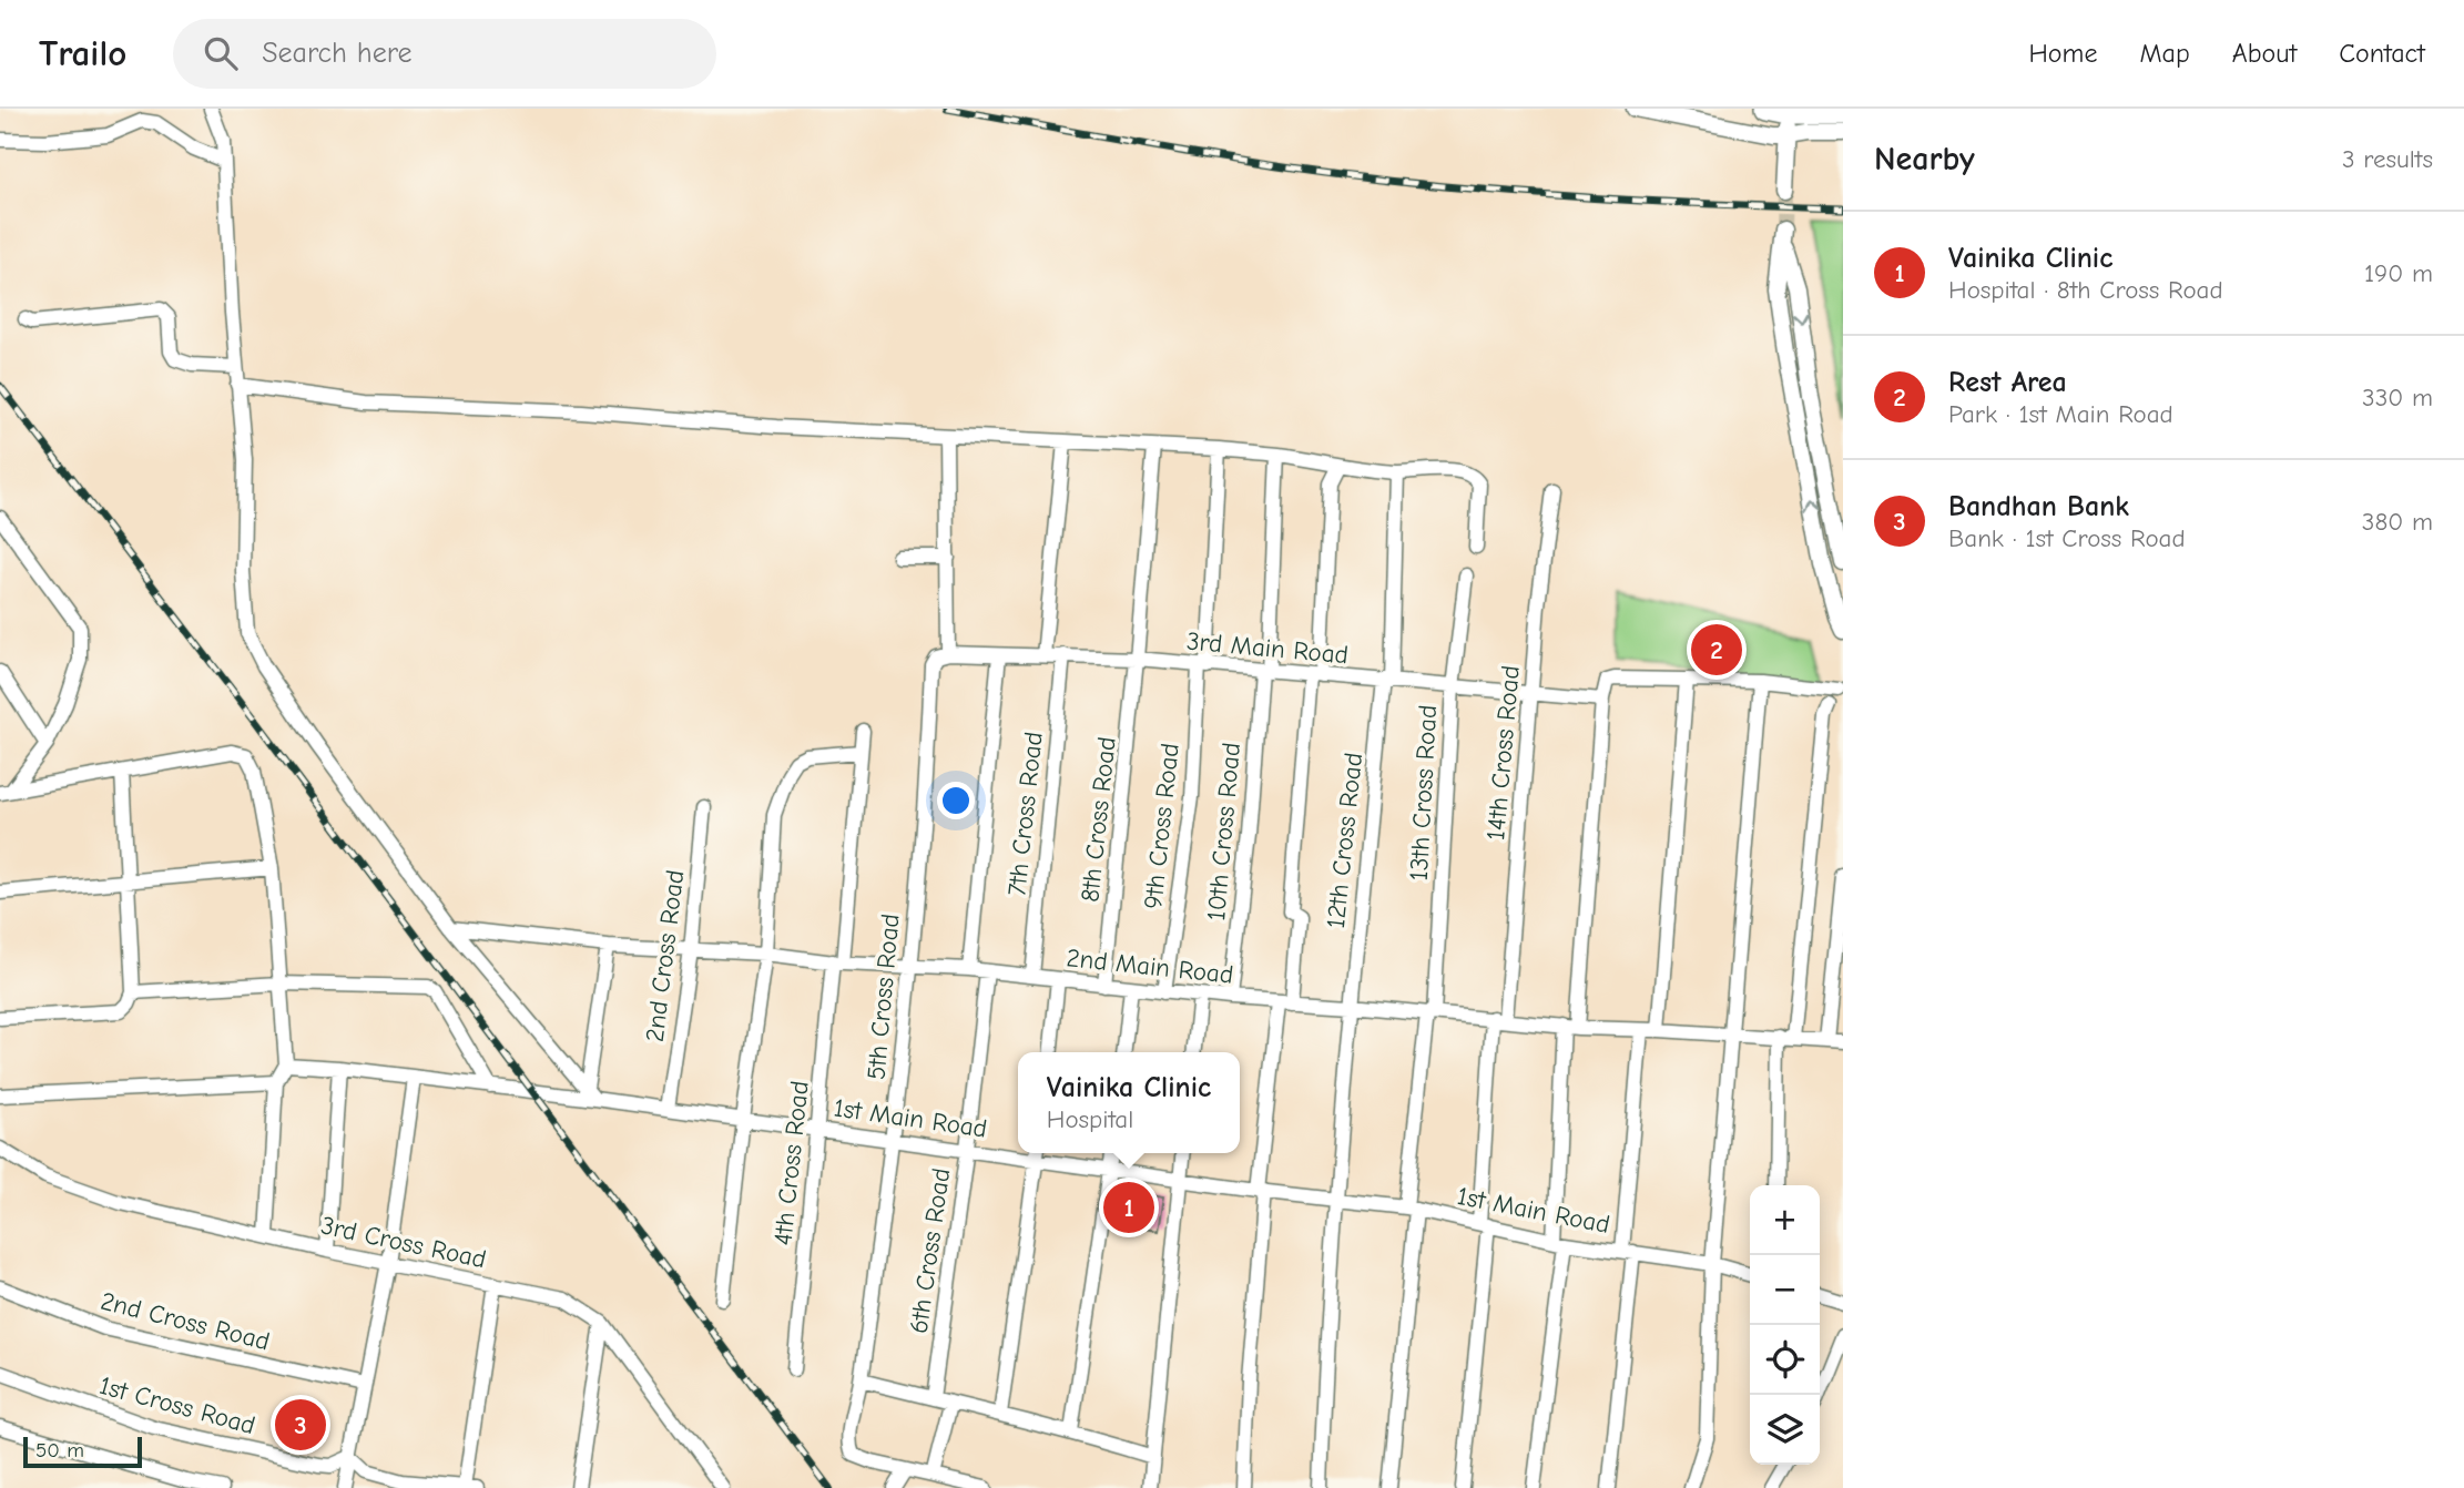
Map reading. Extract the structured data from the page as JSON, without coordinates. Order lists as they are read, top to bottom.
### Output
{
  "streets": {
    "street": [
      "3rd Main Road",
      "14th Cross Road",
      "13th Cross Road",
      "7th Cross Road",
      "8th Cross Road",
      "9th Cross Road",
      "10th Cross Road",
      "12th Cross Road",
      "2nd Cross Road",
      "2nd Main Road",
      "5th Cross Road",
      "1st Main Road",
      "4th Cross Road",
      "3rd Cross Road",
      "6th Cross Road",
      "1st Cross Road"
    ]
  },
  "crossings": [
    ["3rd Main Road", "14th Cross Road"],
    ["3rd Main Road", "13th Cross Road"],
    ["3rd Main Road", "7th Cross Road"],
    ["3rd Main Road", "8th Cross Road"],
    ["3rd Main Road", "9th Cross Road"],
    ["3rd Main Road", "10th Cross Road"],
    ["3rd Main Road", "12th Cross Road"],
    ["3rd Main Road", "5th Cross Road"],
    ["14th Cross Road", "2nd Main Road"],
    ["14th Cross Road", "1st Main Road"],
    ["13th Cross Road", "2nd Main Road"],
    ["13th Cross Road", "1st Main Road"],
    ["7th Cross Road", "2nd Main Road"],
    ["8th Cross Road", "2nd Main Road"],
    ["9th Cross Road", "2nd Main Road"],
    ["10th Cross Road", "2nd Main Road"],
    ["12th Cross Road", "2nd Main Road"],
    ["12th Cross Road", "1st Main Road"],
    ["2nd Cross Road", "2nd Main Road"],
    ["2nd Cross Road", "1st Main Road"],
    ["2nd Main Road", "5th Cross Road"],
    ["2nd Main Road", "4th Cross Road"],
    ["2nd Main Road", "6th Cross Road"],
    ["5th Cross Road", "1st Main Road"],
    ["1st Main Road", "4th Cross Road"],
    ["1st Main Road", "6th Cross Road"]
  ],
  "scale_bar": "50 m",
  "page": {
    "header": "Trailo",
    "search": "Search here",
    "nav": [
      "Home",
      "Map",
      "About",
      "Contact"
    ],
    "heading": ["Nearby", "3 results"],
    "list": [
      {
        "mark": "1",
        "name": "Vainika Clinic",
        "note": "Hospital · 8th Cross Road",
        "value": "190 m"
      },
      {
        "mark": "2",
        "name": "Rest Area",
        "note": "Park · 1st Main Road",
        "value": "330 m"
      },
      {
        "mark": "3",
        "name": "Bandhan Bank",
        "note": "Bank · 1st Cross Road",
        "value": "380 m"
      }
    ],
    "pins": ["2", "1", "3"],
    "popup": ["Vainika Clinic", "Hospital"],
    "map_buttons": ["+", "−"],
    "scale": "50 m"
  }
}
